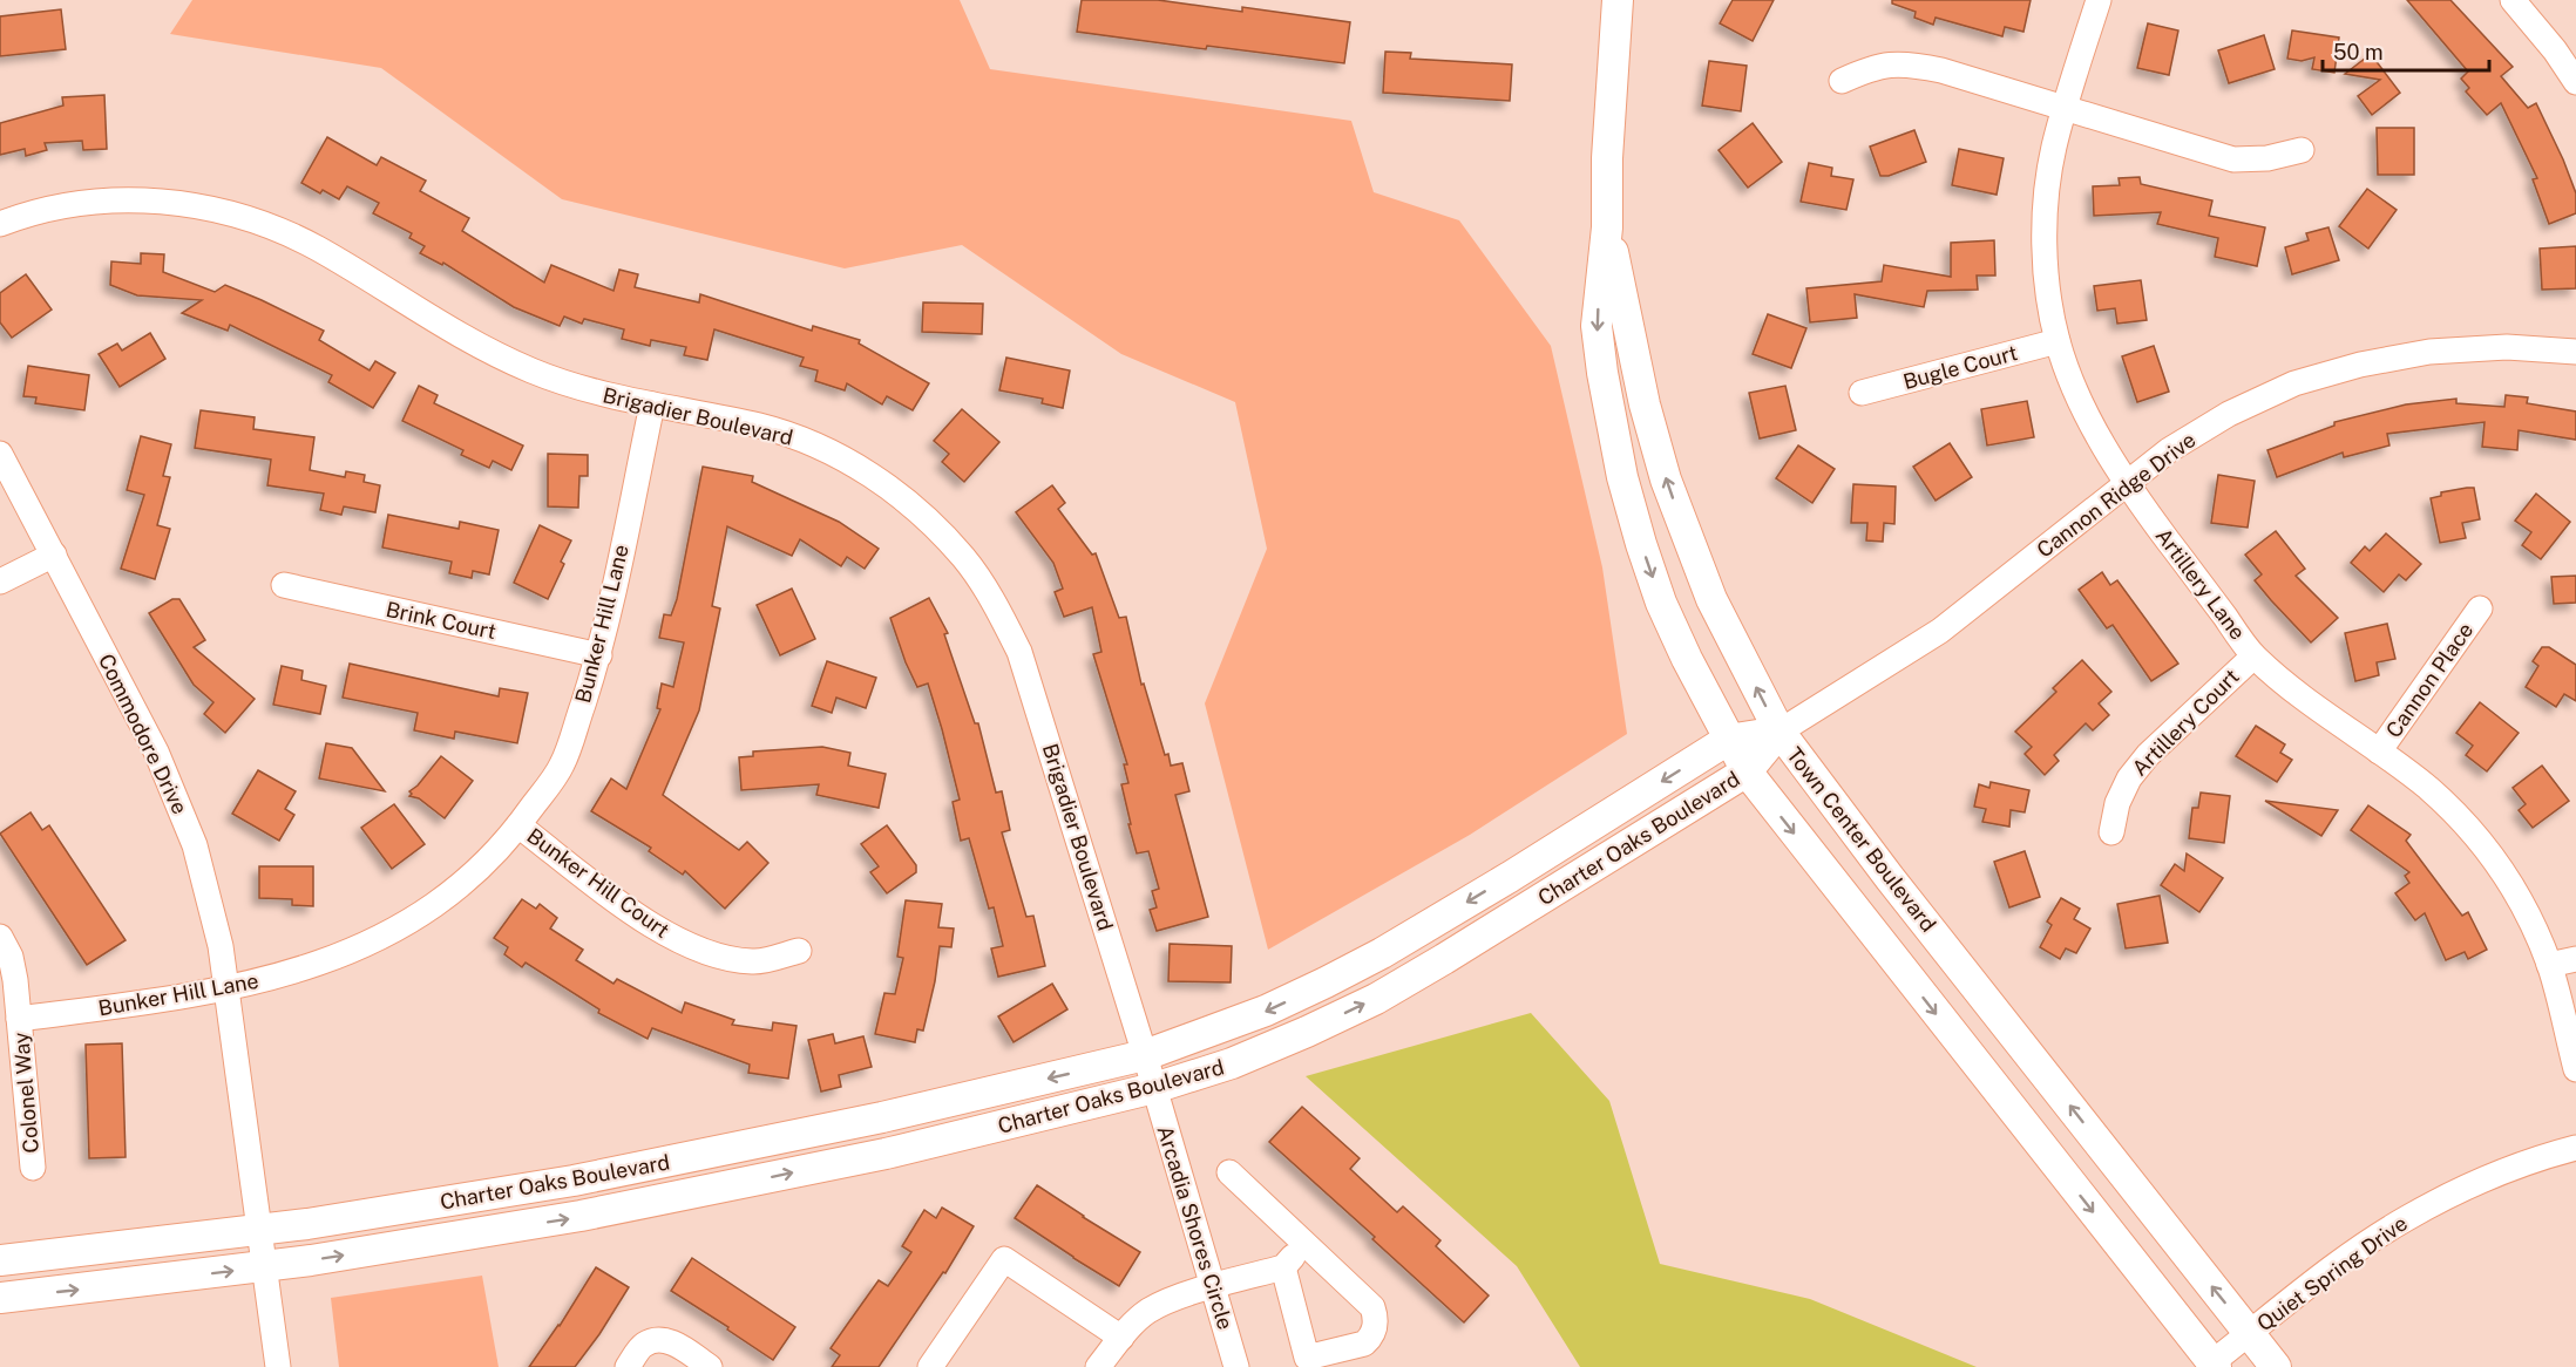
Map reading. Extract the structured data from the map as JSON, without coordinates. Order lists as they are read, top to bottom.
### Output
{
  "streets": {
    "street": [
      "Bugle Court",
      "Brigadier Boulevard",
      "Cannon Ridge Drive",
      "Artillery Lane",
      "Brink Court",
      "Bunker Hill Lane",
      "Cannon Place",
      "Artillery Court",
      "Commodore Drive",
      "Charter Oaks Boulevard",
      "Town Center Boulevard",
      "Bunker Hill Court",
      "Colonel Way",
      "Arcadia Shores Circle",
      "Quiet Spring Drive"
    ]
  },
  "crossings": [
    ["Bugle Court", "Artillery Lane"],
    ["Brigadier Boulevard", "Bunker Hill Lane"],
    ["Brigadier Boulevard", "Charter Oaks Boulevard"],
    ["Brigadier Boulevard", "Arcadia Shores Circle"],
    ["Cannon Ridge Drive", "Artillery Lane"],
    ["Cannon Ridge Drive", "Charter Oaks Boulevard"],
    ["Cannon Ridge Drive", "Town Center Boulevard"],
    ["Artillery Lane", "Cannon Place"],
    ["Artillery Lane", "Artillery Court"],
    ["Brink Court", "Bunker Hill Lane"],
    ["Bunker Hill Lane", "Commodore Drive"],
    ["Bunker Hill Lane", "Bunker Hill Court"],
    ["Bunker Hill Lane", "Colonel Way"],
    ["Commodore Drive", "Charter Oaks Boulevard"],
    ["Charter Oaks Boulevard", "Town Center Boulevard"],
    ["Charter Oaks Boulevard", "Arcadia Shores Circle"],
    ["Town Center Boulevard", "Quiet Spring Drive"]
  ],
  "scale_bar": "50 m"
}
